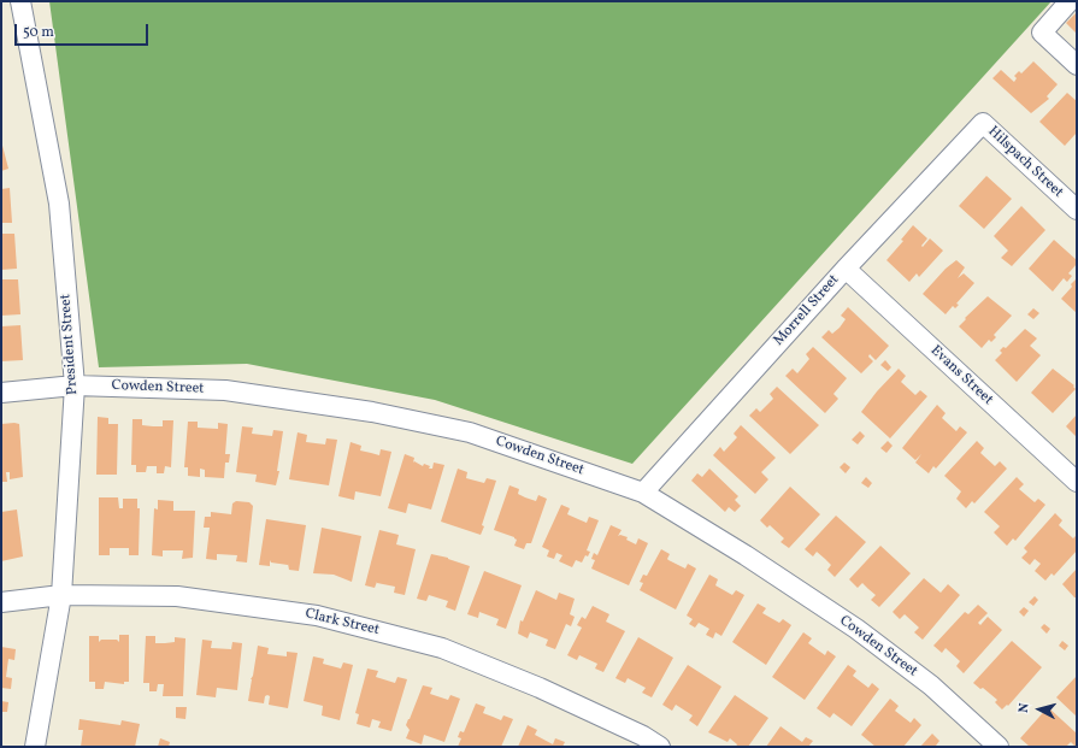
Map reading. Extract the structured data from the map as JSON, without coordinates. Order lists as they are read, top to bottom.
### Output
{
  "streets": {
    "street": [
      "Hilspach Street",
      "Morrell Street",
      "President Street",
      "Evans Street",
      "Cowden Street",
      "Clark Street"
    ]
  },
  "crossings": [
    ["Hilspach Street", "Morrell Street"],
    ["Morrell Street", "Evans Street"],
    ["Morrell Street", "Cowden Street"],
    ["President Street", "Cowden Street"],
    ["President Street", "Clark Street"]
  ],
  "scale_bar": "50 m",
  "north": "left"
}
